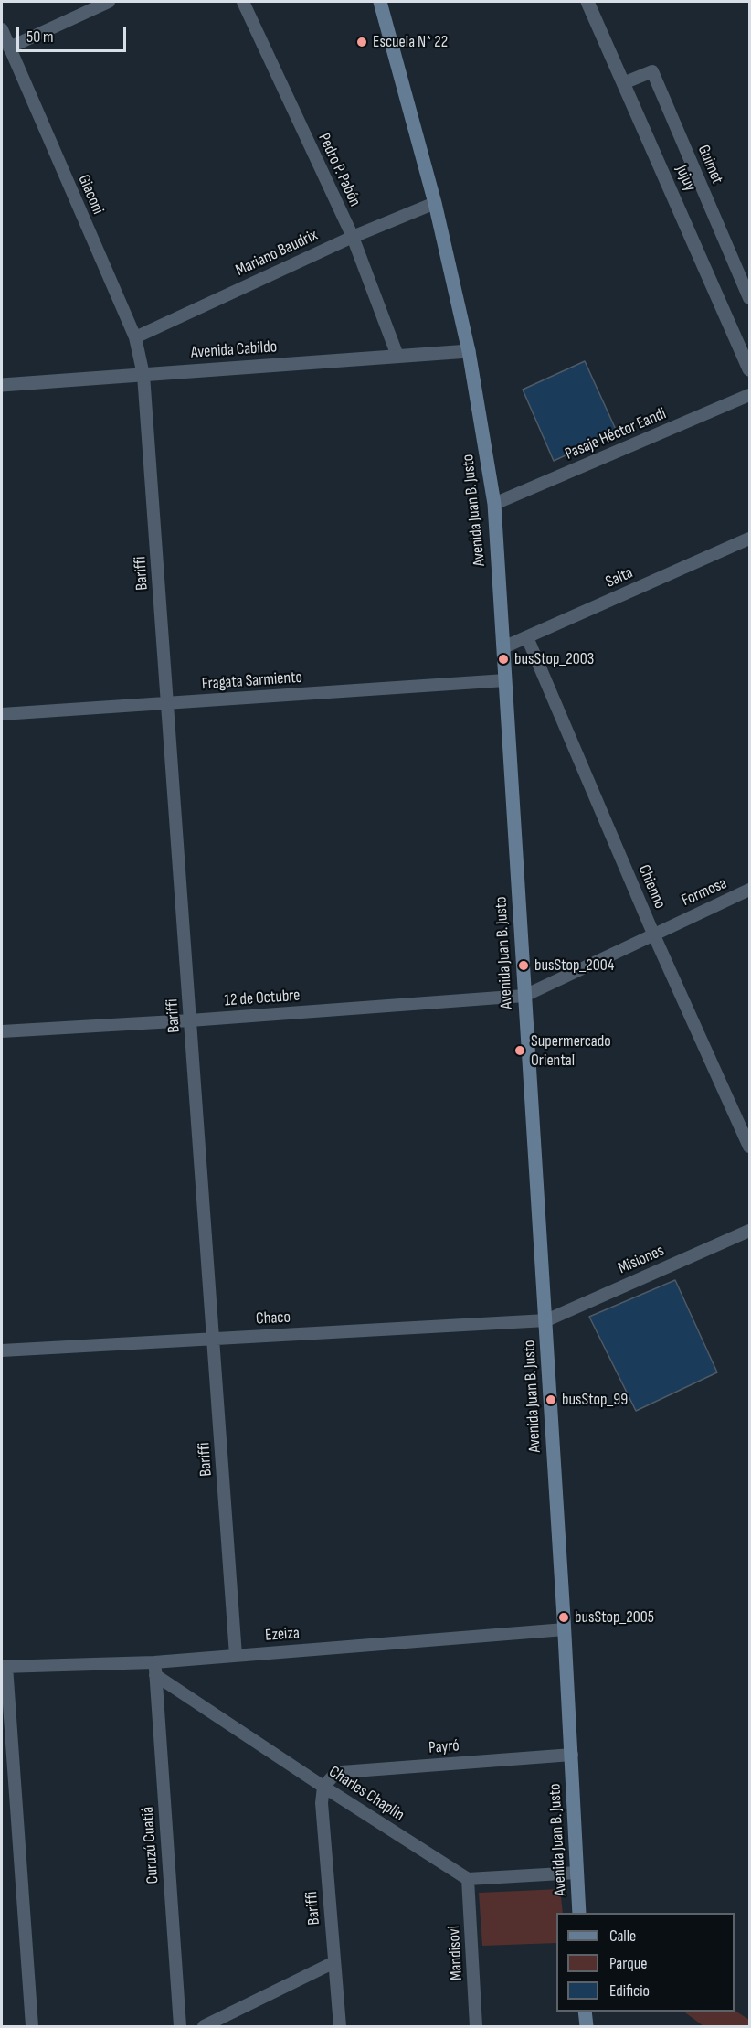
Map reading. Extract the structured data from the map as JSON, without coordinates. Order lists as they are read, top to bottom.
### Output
{
  "streets": {
    "main road": ["Avenida Juan B. Justo"],
    "street": [
      "Guimet",
      "Pedro P. Pabón",
      "Jujuy",
      "Giaconi",
      "Mariano Baudrix",
      "Avenida Cabildo",
      "Pasaje Héctor Eandi",
      "Bariffi",
      "Salta",
      "Fragata Sarmiento",
      "Chienno",
      "Formosa",
      "12 de Octubre",
      "Misiones",
      "Chaco",
      "Ezeiza",
      "Payró",
      "Charles Chaplin",
      "Curuzú Cuatiá",
      "Mandisovi"
    ]
  },
  "crossings": [
    ["Guimet", "Jujuy"],
    ["Pedro P. Pabón", "Mariano Baudrix"],
    ["Pedro P. Pabón", "Avenida Cabildo"],
    ["Giaconi", "Mariano Baudrix"],
    ["Giaconi", "Avenida Cabildo"],
    ["Giaconi", "Bariffi"],
    ["Mariano Baudrix", "Avenida Juan B. Justo"],
    ["Avenida Cabildo", "Avenida Juan B. Justo"],
    ["Avenida Cabildo", "Bariffi"],
    ["Pasaje Héctor Eandi", "Avenida Juan B. Justo"],
    ["Avenida Juan B. Justo", "Salta"],
    ["Avenida Juan B. Justo", "Fragata Sarmiento"],
    ["Avenida Juan B. Justo", "Formosa"],
    ["Avenida Juan B. Justo", "12 de Octubre"],
    ["Avenida Juan B. Justo", "Misiones"],
    ["Avenida Juan B. Justo", "Chaco"],
    ["Avenida Juan B. Justo", "Ezeiza"],
    ["Avenida Juan B. Justo", "Payró"],
    ["Bariffi", "Fragata Sarmiento"],
    ["Bariffi", "12 de Octubre"],
    ["Bariffi", "Chaco"],
    ["Bariffi", "Ezeiza"],
    ["Bariffi", "Payró"],
    ["Bariffi", "Charles Chaplin"],
    ["Salta", "Chienno"],
    ["Chienno", "Formosa"],
    ["Formosa", "12 de Octubre"],
    ["Misiones", "Chaco"],
    ["Ezeiza", "Charles Chaplin"],
    ["Ezeiza", "Curuzú Cuatiá"],
    ["Payró", "Charles Chaplin"],
    ["Charles Chaplin", "Curuzú Cuatiá"],
    ["Charles Chaplin", "Mandisovi"]
  ],
  "places": [
    "Escuela N* 22",
    "busStop_2003",
    "busStop_2004",
    "Supermercado Oriental",
    "busStop_99",
    "busStop_2005"
  ],
  "legend": ["Calle", "Parque", "Edificio"],
  "scale_bar": "50 m"
}
